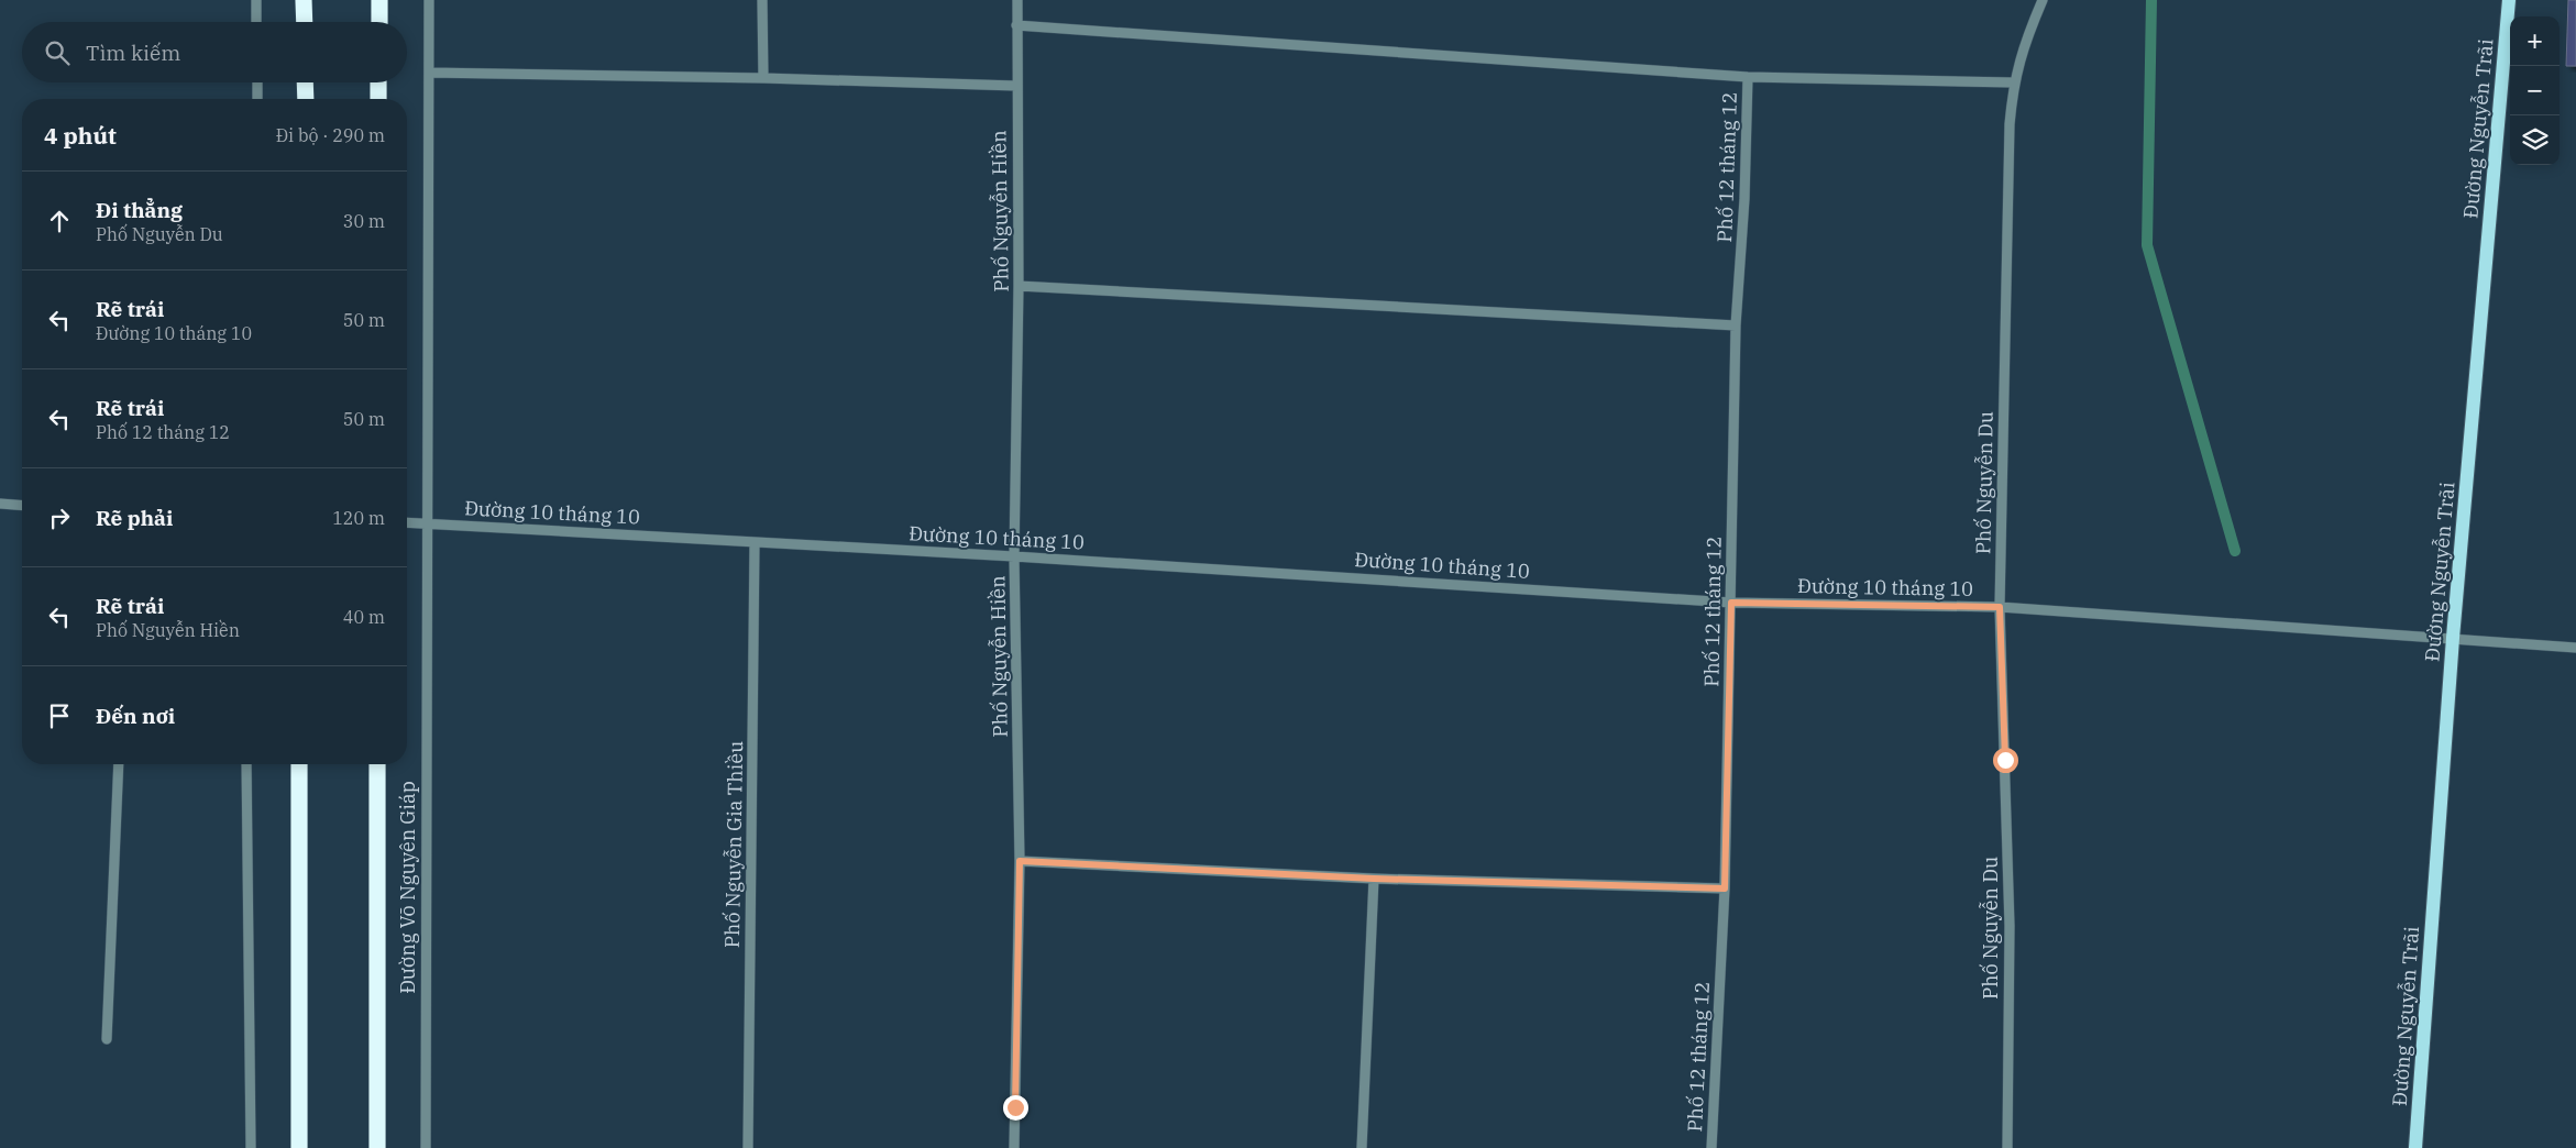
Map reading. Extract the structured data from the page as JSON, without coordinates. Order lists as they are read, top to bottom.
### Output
{
  "streets": {
    "highway": ["Đường Võ Nguyên Giáp"],
    "main road": ["Đường Nguyễn Trãi"],
    "street": [
      "Phố 12 tháng 12",
      "Phố Nguyễn Hiền",
      "Phố Nguyễn Du",
      "Đường 10 tháng 10",
      "Phố Nguyễn Gia Thiều"
    ]
  },
  "crossings": [
    ["Đường Nguyễn Trãi", "Đường 10 tháng 10"],
    ["Phố 12 tháng 12", "Đường 10 tháng 10"],
    ["Phố Nguyễn Hiền", "Đường 10 tháng 10"],
    ["Phố Nguyễn Du", "Đường 10 tháng 10"],
    ["Đường 10 tháng 10", "Phố Nguyễn Gia Thiều"],
    ["Đường 10 tháng 10", "Đường Võ Nguyên Giáp"]
  ],
  "page": {
    "map_buttons": ["+", "−"],
    "search": "Tìm kiếm",
    "heading": ["4 phút", "Đi bộ · 290 m"],
    "list": [
      ["Đi thẳng", "Phố Nguyễn Du", "30 m"],
      ["Rẽ trái", "Đường 10 tháng 10", "50 m"],
      ["Rẽ trái", "Phố 12 tháng 12", "50 m"],
      ["Rẽ phải", "120 m"],
      ["Rẽ trái", "Phố Nguyễn Hiền", "40 m"],
      "Đến nơi"
    ]
  }
}
